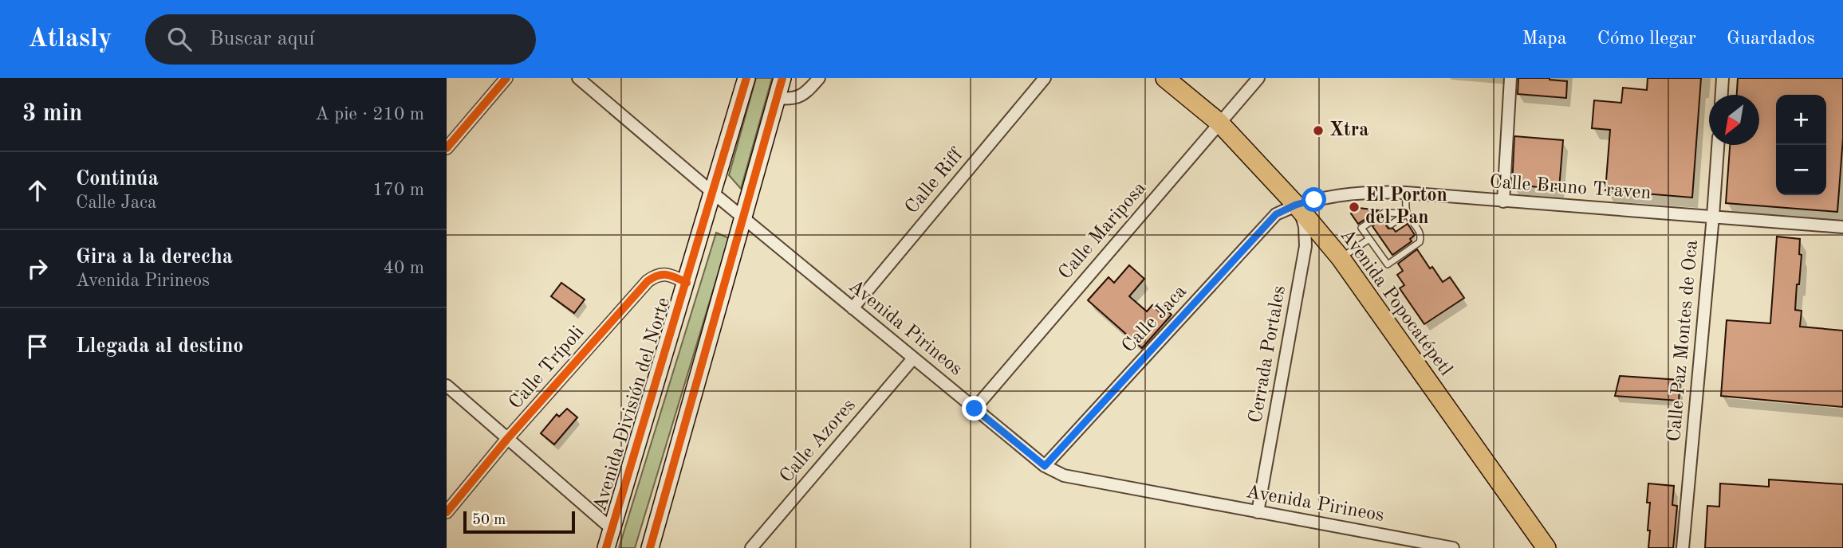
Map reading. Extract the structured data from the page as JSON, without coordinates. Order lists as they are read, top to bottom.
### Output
{
  "streets": {
    "main road": ["Avenida Popocatépetl", "Avenida División del Norte"],
    "street": [
      "Calle Riff",
      "Calle Bruno Traven",
      "Calle Mariposa",
      "Calle Jaca",
      "Avenida Pirineos",
      "Calle Paz Montes de Oca",
      "Cerrada Portales",
      "Calle Trípoli",
      "Calle Azores"
    ]
  },
  "crossings": [
    ["Calle Riff", "Avenida Pirineos"],
    ["Calle Bruno Traven", "Avenida Popocatépetl"],
    ["Calle Bruno Traven", "Calle Jaca"],
    ["Calle Bruno Traven", "Calle Paz Montes de Oca"],
    ["Calle Bruno Traven", "Cerrada Portales"],
    ["Calle Mariposa", "Avenida Popocatépetl"],
    ["Calle Mariposa", "Avenida Pirineos"],
    ["Avenida Popocatépetl", "Calle Jaca"],
    ["Avenida Popocatépetl", "Cerrada Portales"],
    ["Calle Jaca", "Avenida Pirineos"],
    ["Calle Jaca", "Cerrada Portales"],
    ["Avenida Pirineos", "Cerrada Portales"],
    ["Avenida Pirineos", "Avenida División del Norte"],
    ["Avenida Pirineos", "Calle Azores"],
    ["Calle Trípoli", "Avenida División del Norte"]
  ],
  "places": ["Xtra", "El Porton del Pan"],
  "scale_bar": "50 m",
  "north": "bottom left",
  "page": {
    "header": "Atlasly",
    "search": "Buscar aquí",
    "nav": ["Mapa", "Cómo llegar", "Guardados"],
    "heading": ["3 min", "A pie · 210 m"],
    "map_buttons": ["+", "−"],
    "list": [
      ["Continúa", "Calle Jaca", "170 m"],
      ["Gira a la derecha", "Avenida Pirineos", "40 m"],
      "Llegada al destino"
    ],
    "scale": "50 m"
  }
}
